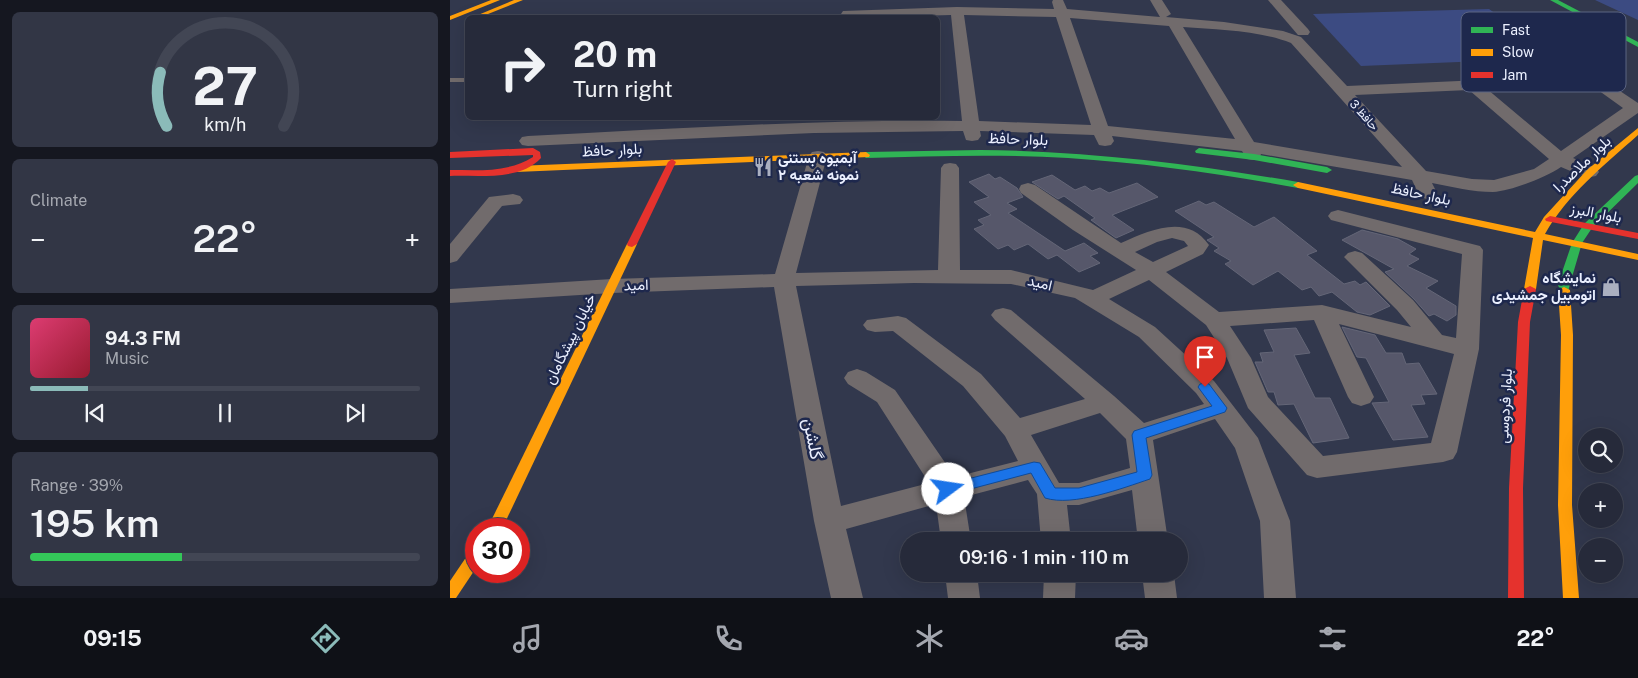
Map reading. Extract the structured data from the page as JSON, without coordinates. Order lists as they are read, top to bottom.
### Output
{
  "streets": {
    "main road": [
      "بلوار حافظ",
      "بلوار ملاصدرا",
      "بلوار البرز",
      "خیابان پیشگامان",
      "بلوار فردوسی"
    ],
    "street": ["حافظ 3", "امید", "گلشن"]
  },
  "crossings": [
    ["بلوار حافظ", "خیابان پیشگامان"],
    ["بلوار حافظ", "بلوار فردوسی"],
    ["بلوار ملاصدرا", "بلوار البرز"],
    ["بلوار ملاصدرا", "بلوار فردوسی"],
    ["بلوار البرز", "بلوار فردوسی"],
    ["امید", "خیابان پیشگامان"],
    ["امید", "گلشن"]
  ],
  "places": {
    "restaurant": ["آبمیوه بستنی نمونه شعبه ۲"],
    "shop": ["نمایشگاه اتومبیل جمشیدی"]
  },
  "legend": ["Fast", "Slow", "Jam"],
  "page": {
    "turn": ["20 m", "Turn right"],
    "tile": [
      "Climate",
      ["Range · 39%", "195 km"]
    ],
    "heat": ["−", "22°", "+"],
    "song": ["94.3 FM", "Music"],
    "map_buttons": ["+", "−"],
    "limit": "30",
    "trip": "09:16 · 1 min · 110 m",
    "tabs": ["09:15", "22°"],
    "gauge": ["27", "km/h"]
  }
}
